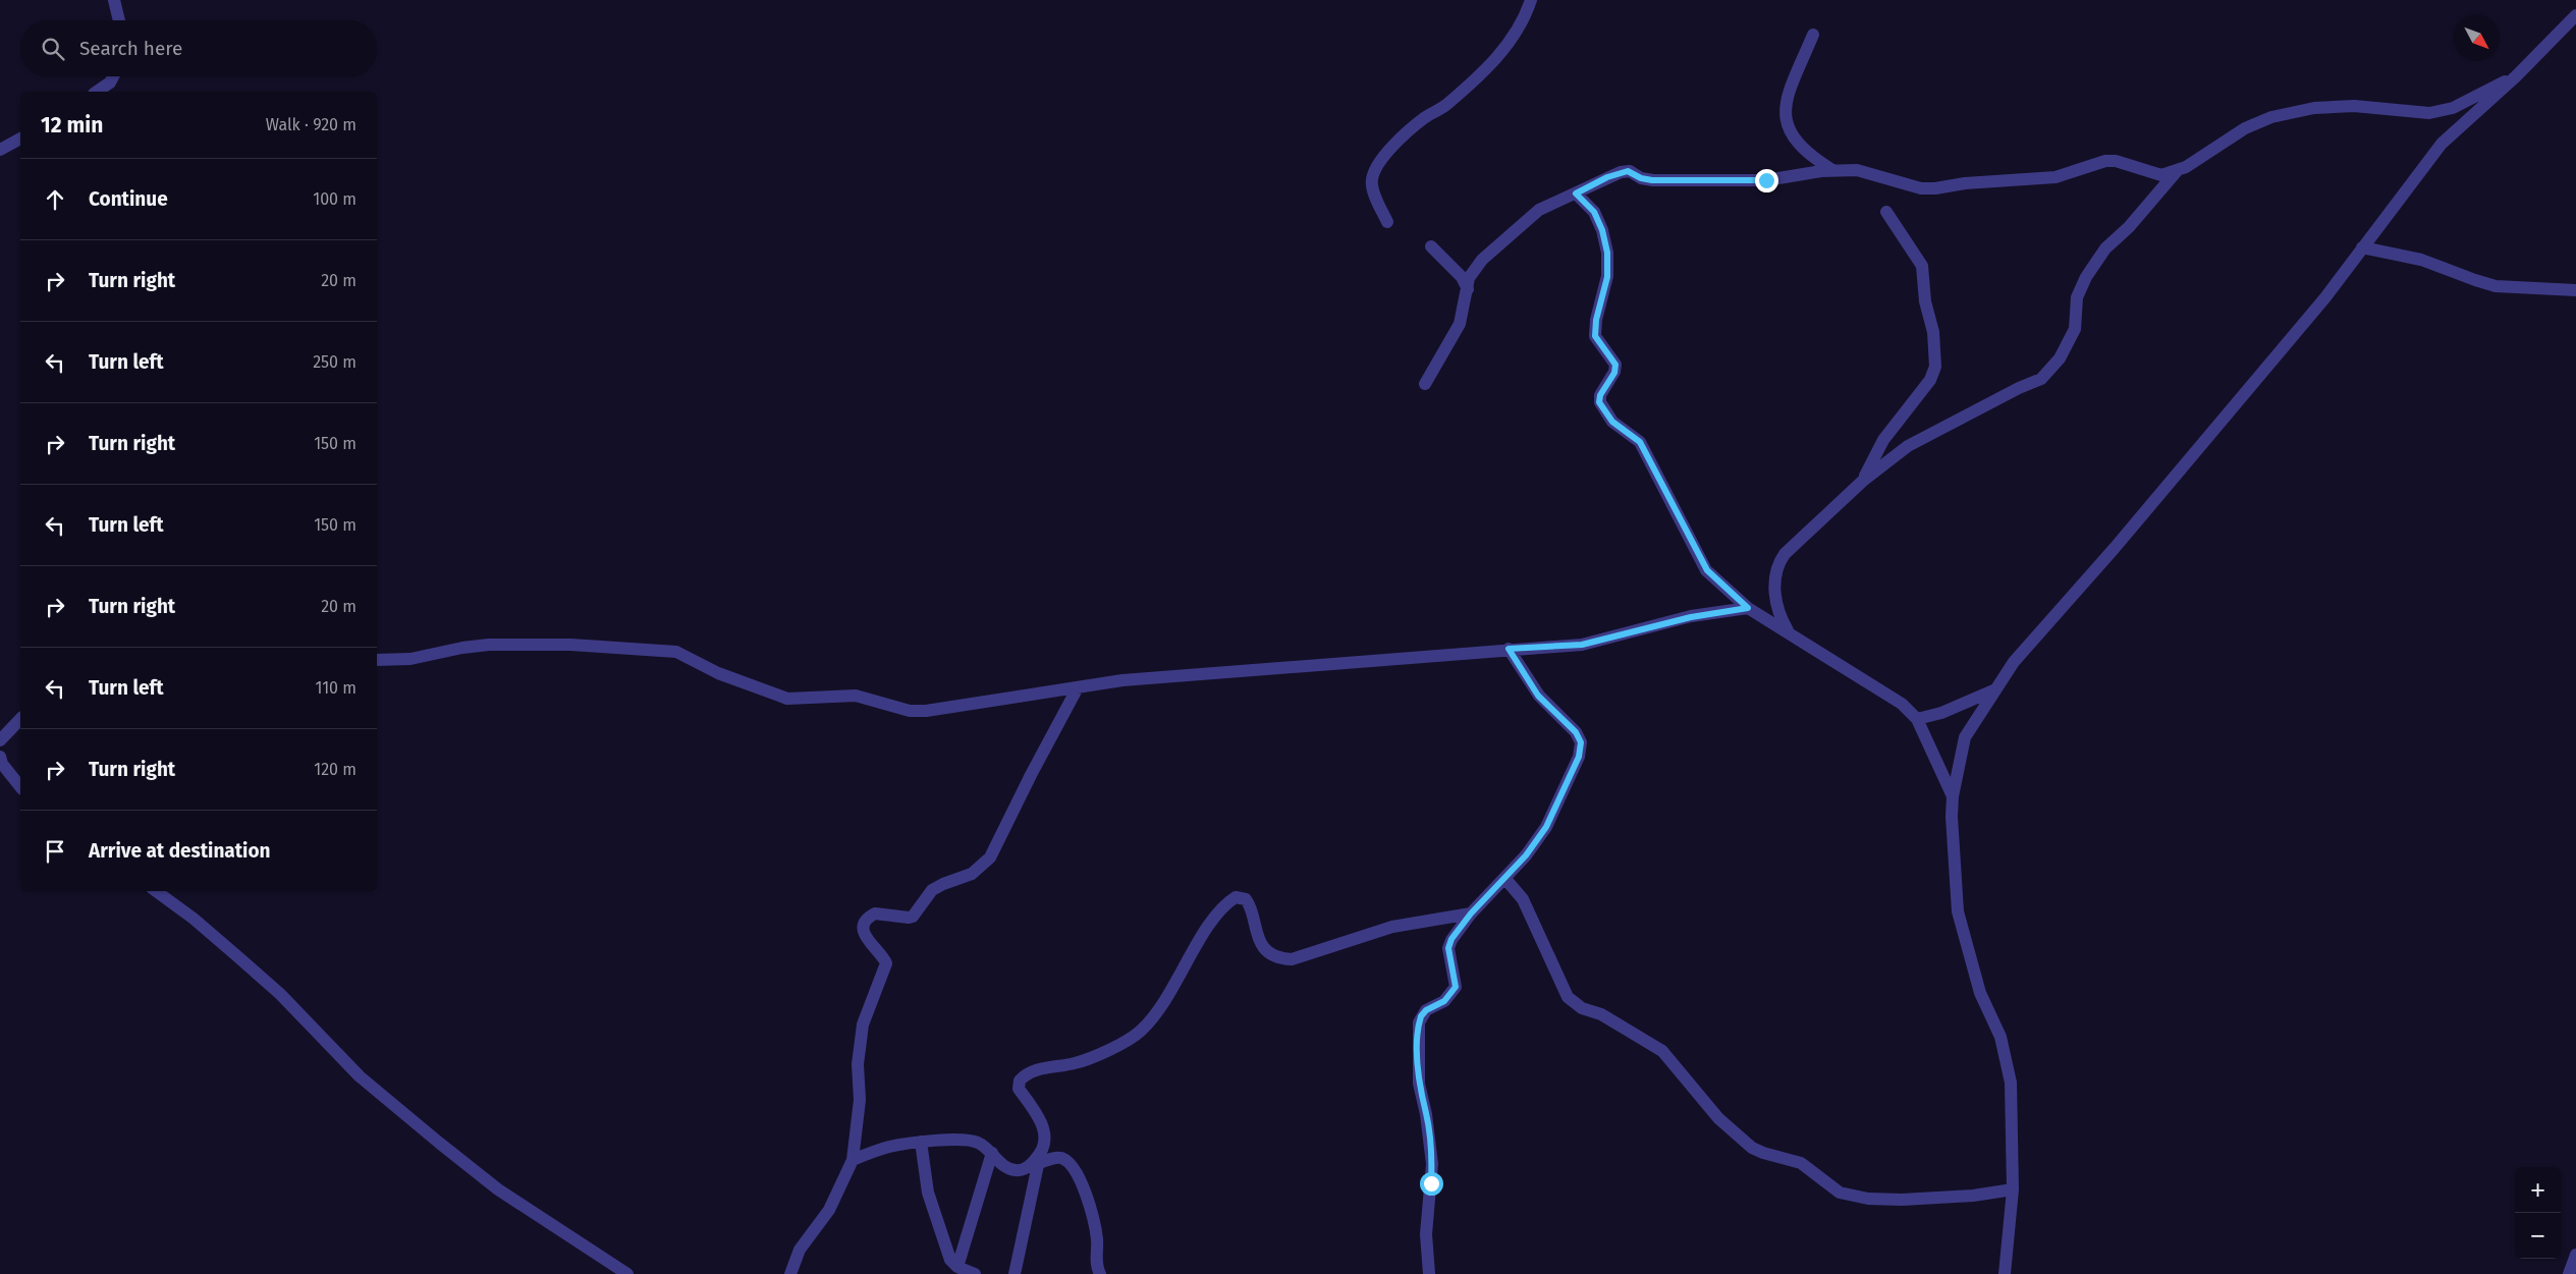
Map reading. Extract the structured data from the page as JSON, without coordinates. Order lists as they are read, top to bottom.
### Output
{
  "north": "bottom right",
  "page": {
    "search": "Search here",
    "heading": ["12 min", "Walk · 920 m"],
    "list": [
      ["Continue", "100 m"],
      ["Turn right", "20 m"],
      ["Turn left", "250 m"],
      ["Turn right", "150 m"],
      ["Turn left", "150 m"],
      ["Turn right", "20 m"],
      ["Turn left", "110 m"],
      ["Turn right", "120 m"],
      "Arrive at destination"
    ],
    "map_buttons": ["+", "−"]
  }
}
